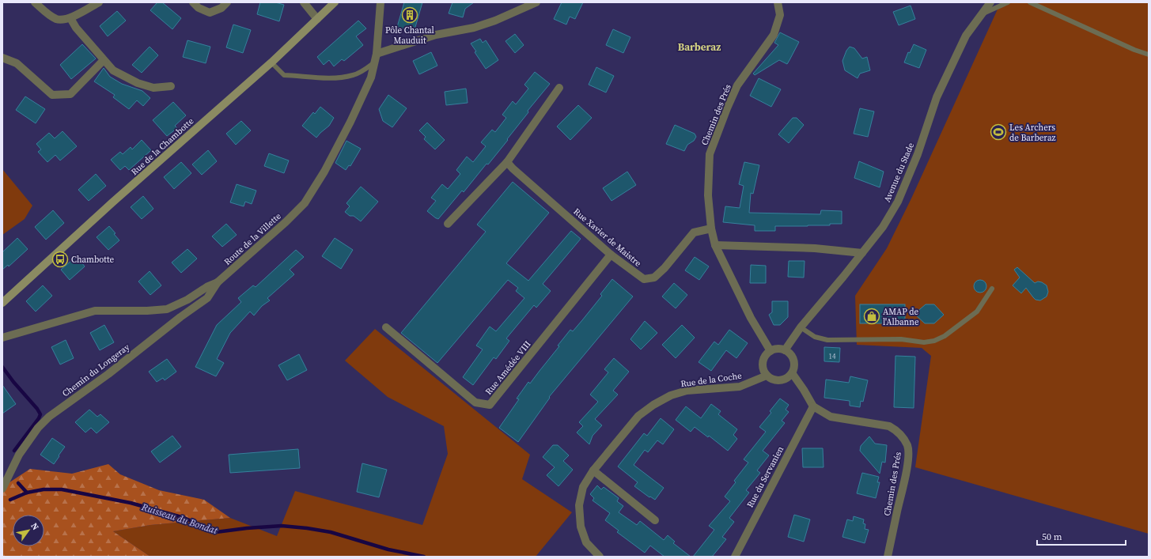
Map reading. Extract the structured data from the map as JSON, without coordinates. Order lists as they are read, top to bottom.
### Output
{
  "streets": {
    "main road": ["Rue de la Chambotte"],
    "street": [
      "Chemin des Prés",
      "Avenue du Stade",
      "Rue Xavier de Maistre",
      "Route de la Villette",
      "Rue Amédée VIII",
      "Chemin du Longeray",
      "Rue de la Coche",
      "Rue du Servanien"
    ]
  },
  "crossings": [
    ["Chemin des Prés", "Avenue du Stade"],
    ["Chemin des Prés", "Rue Xavier de Maistre"],
    ["Chemin des Prés", "Rue de la Coche"],
    ["Chemin des Prés", "Rue du Servanien"],
    ["Avenue du Stade", "Rue de la Coche"],
    ["Rue Xavier de Maistre", "Rue Amédée VIII"],
    ["Route de la Villette", "Chemin du Longeray"]
  ],
  "districts": ["Barberaz"],
  "water": ["Ruisseau du Bondat"],
  "places": {
    "building": ["Pôle Chantal Mauduit"],
    "sports": ["Les Archers de Barberaz"],
    "bus stop": ["Chambotte"],
    "shop": ["AMAP de l'Albanne"]
  },
  "house_numbers": ["14"],
  "scale_bar": "50 m",
  "north": "top right"
}
